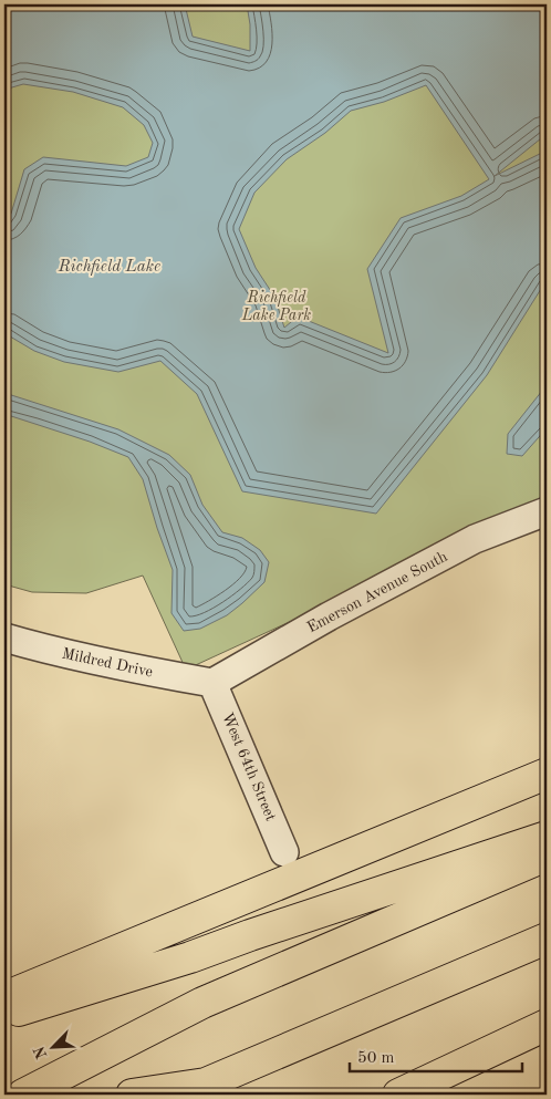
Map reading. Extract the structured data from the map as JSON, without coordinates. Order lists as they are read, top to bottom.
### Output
{
  "streets": {
    "street": ["Emerson Avenue South", "Mildred Drive", "West 64th Street"]
  },
  "crossings": [
    ["Emerson Avenue South", "Mildred Drive"],
    ["Emerson Avenue South", "West 64th Street"],
    ["Mildred Drive", "West 64th Street"]
  ],
  "water": ["Richfield Lake"],
  "parks": ["Richfield Lake Park"],
  "scale_bar": "50 m",
  "north": "bottom left"
}
